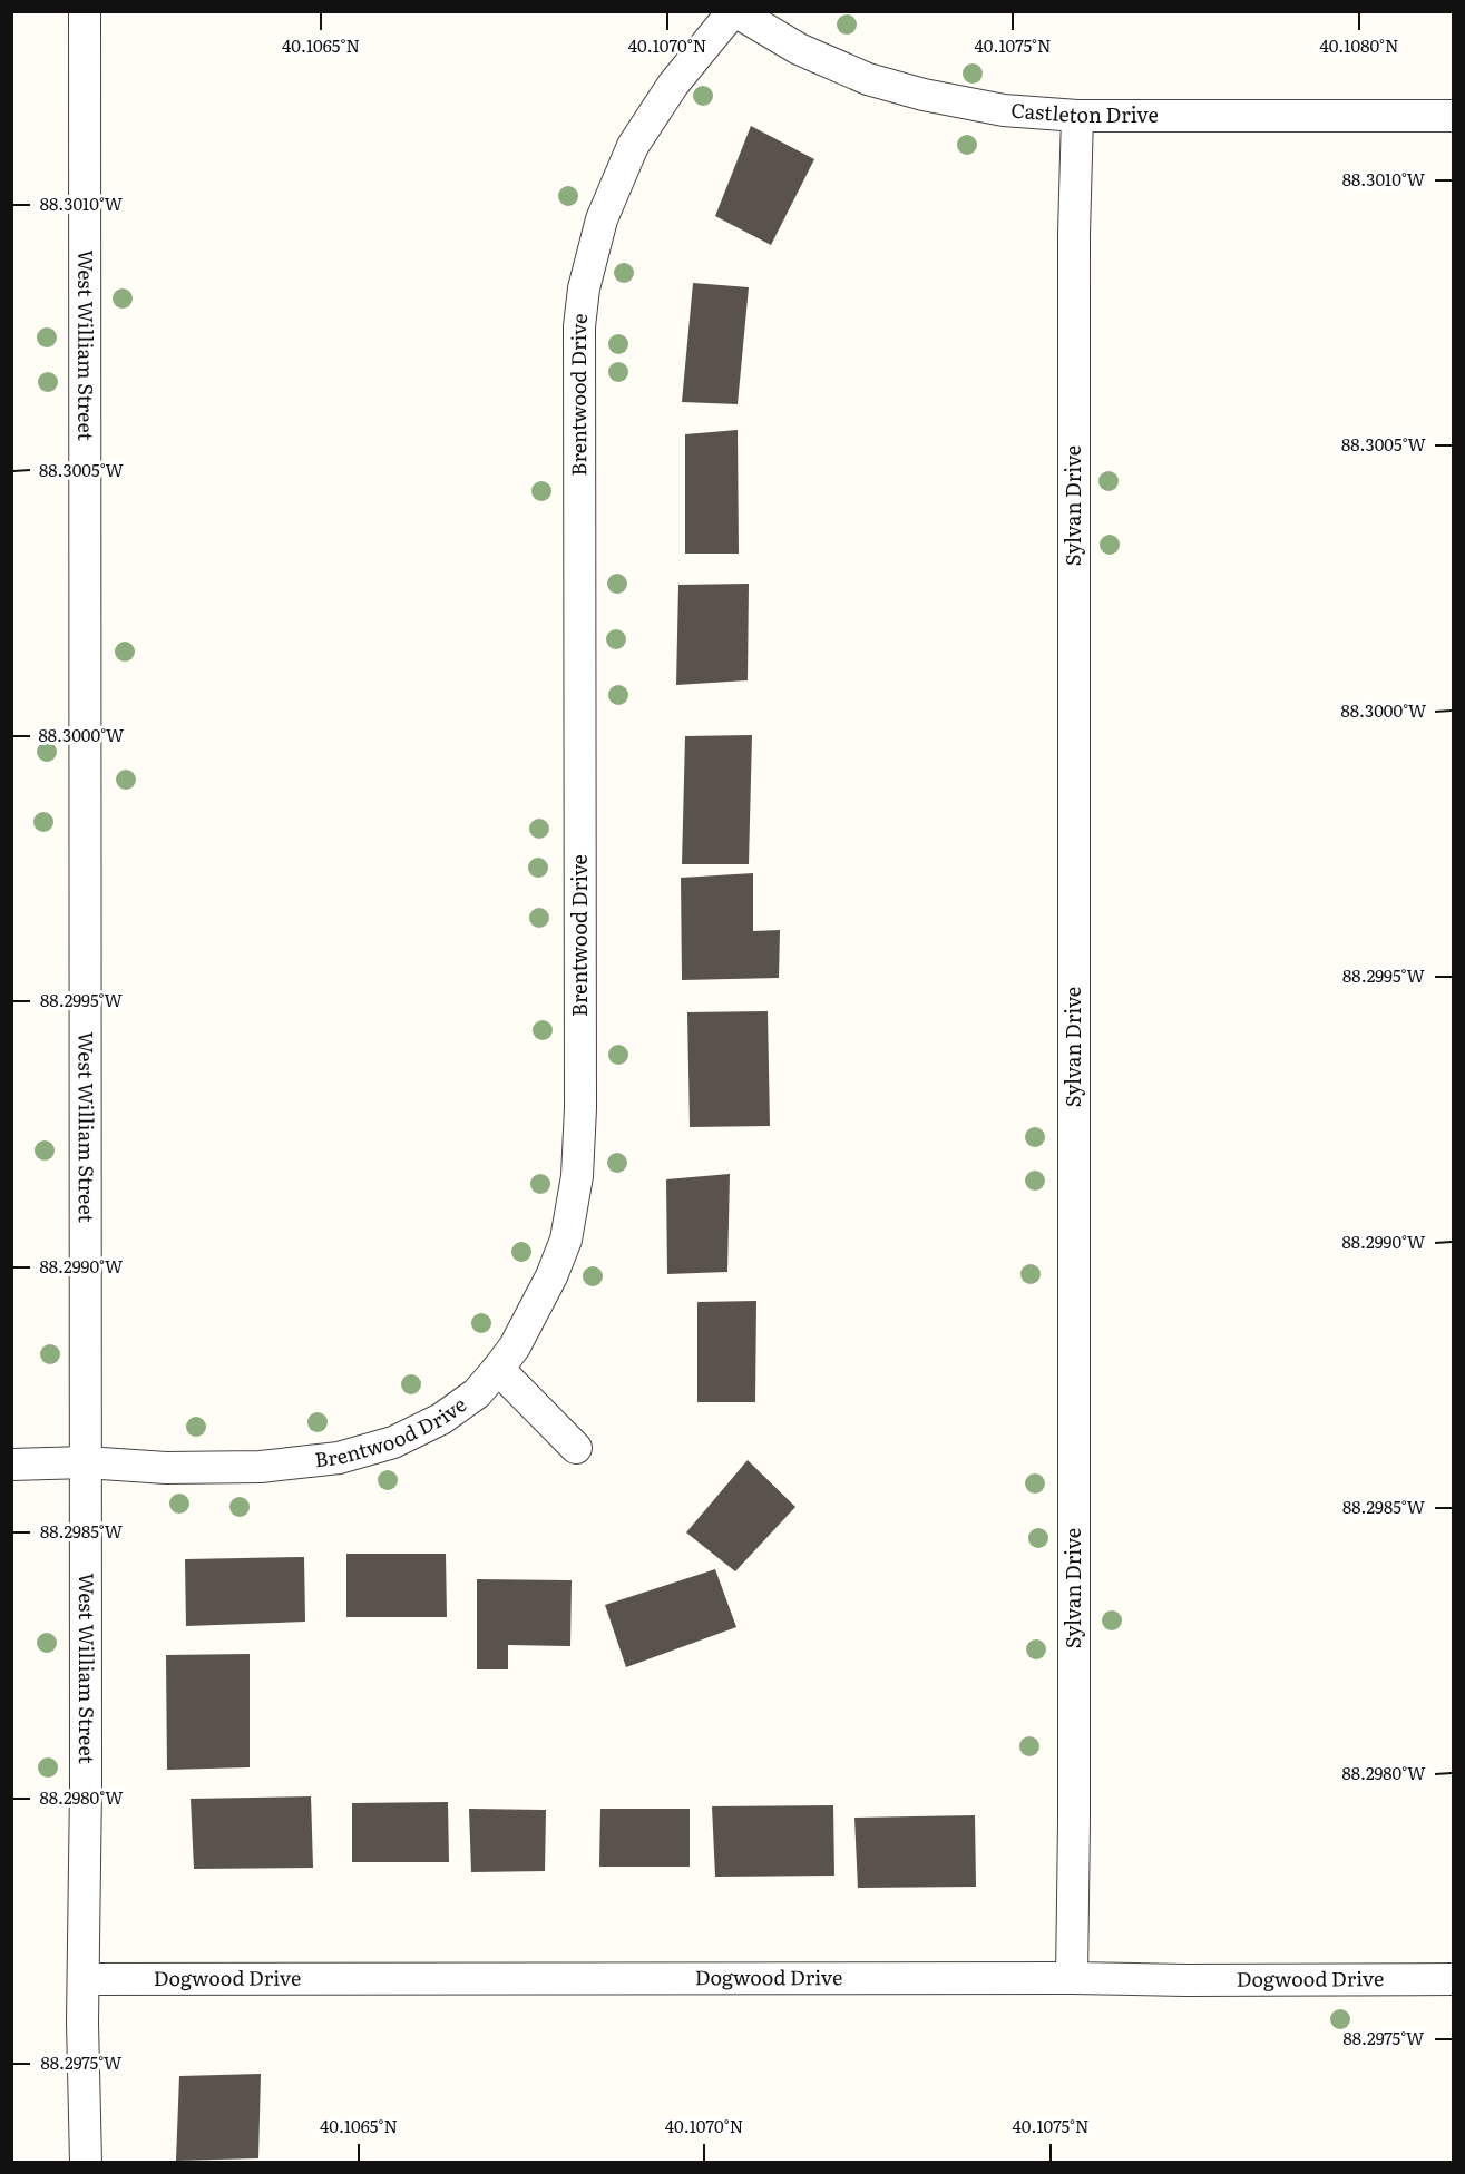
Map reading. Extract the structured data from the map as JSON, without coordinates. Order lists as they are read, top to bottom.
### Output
{
  "streets": {
    "street": [
      "Castleton Drive",
      "West William Street",
      "Brentwood Drive",
      "Sylvan Drive",
      "Dogwood Drive"
    ]
  },
  "crossings": [
    ["Castleton Drive", "Brentwood Drive"],
    ["Castleton Drive", "Sylvan Drive"],
    ["West William Street", "Brentwood Drive"],
    ["West William Street", "Dogwood Drive"],
    ["Sylvan Drive", "Dogwood Drive"]
  ],
  "coordinates": [
    "40.1065°N",
    "40.1070°N",
    "40.1075°N",
    "40.1080°N",
    "88.3010°W",
    "88.3005°W",
    "88.3000°W",
    "88.2995°W",
    "88.2990°W",
    "88.2985°W",
    "88.2980°W",
    "88.2975°W"
  ]
}
